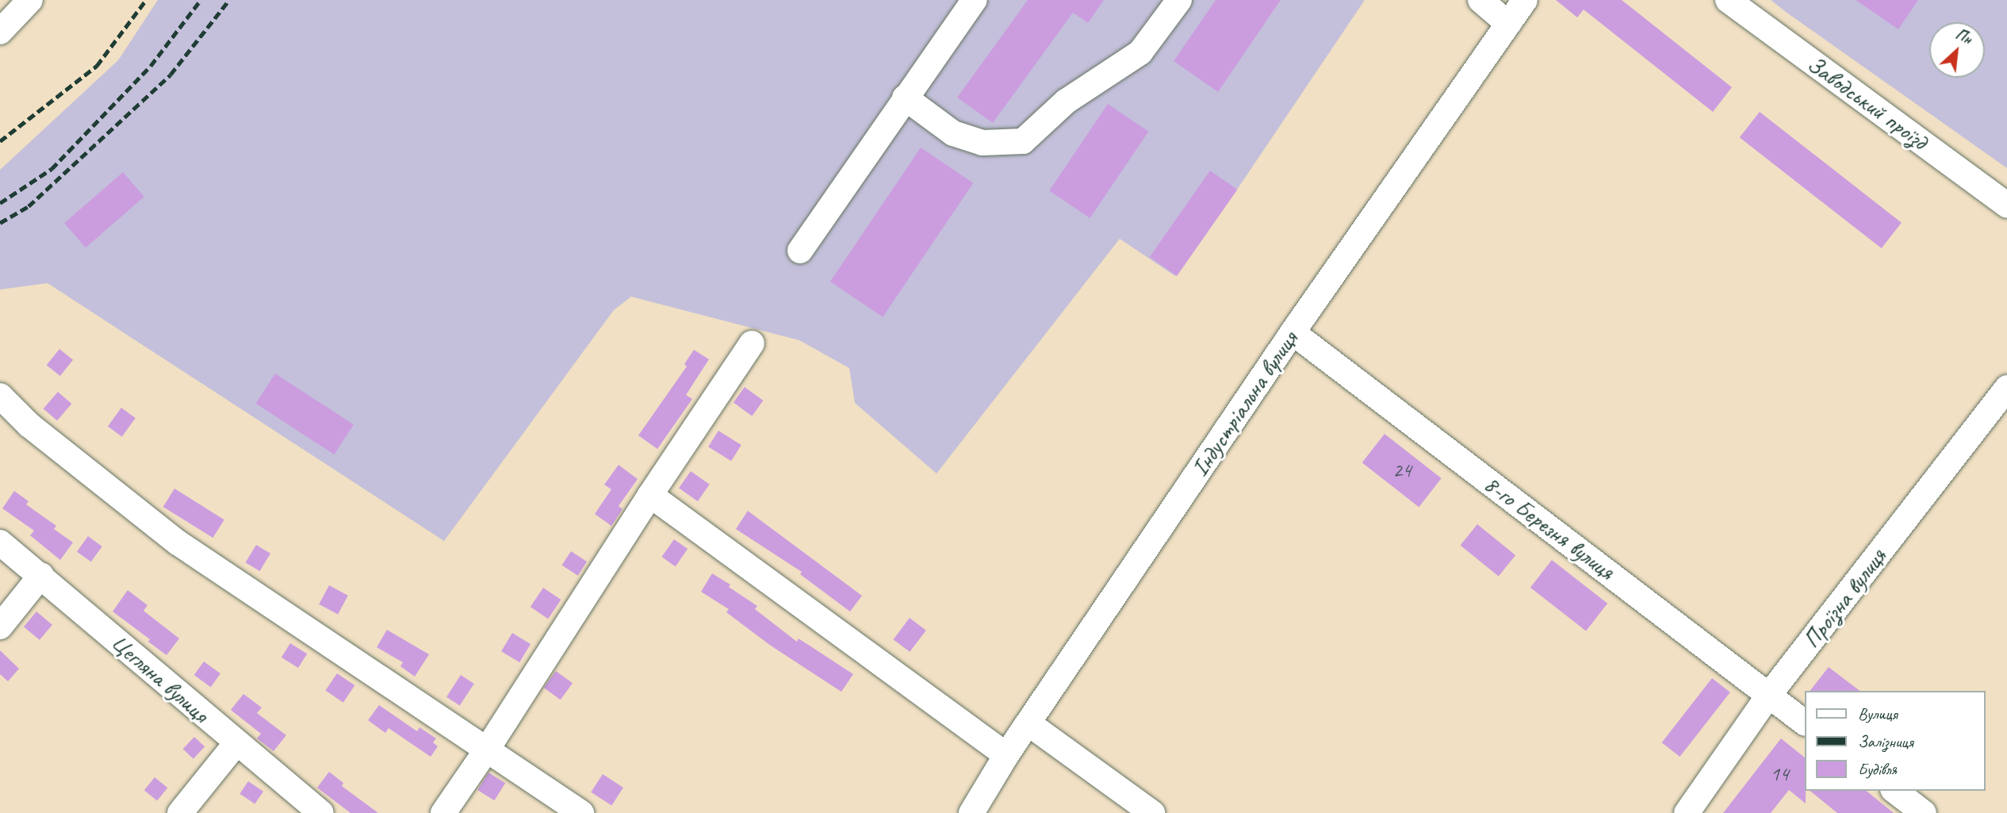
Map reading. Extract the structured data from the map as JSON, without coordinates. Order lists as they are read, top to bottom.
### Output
{
  "streets": {
    "street": [
      "Заводський проїзд",
      "Індустріальна вулиця",
      "8-го Березня вулиця",
      "Проїзна вулиця",
      "Цегляна вулиця"
    ]
  },
  "crossings": [
    ["Індустріальна вулиця", "8-го Березня вулиця"],
    ["8-го Березня вулиця", "Проїзна вулиця"]
  ],
  "house_numbers": ["24", "14"],
  "legend": ["Вулиця", "Залізниця", "Будівля"],
  "north": "top right"
}
